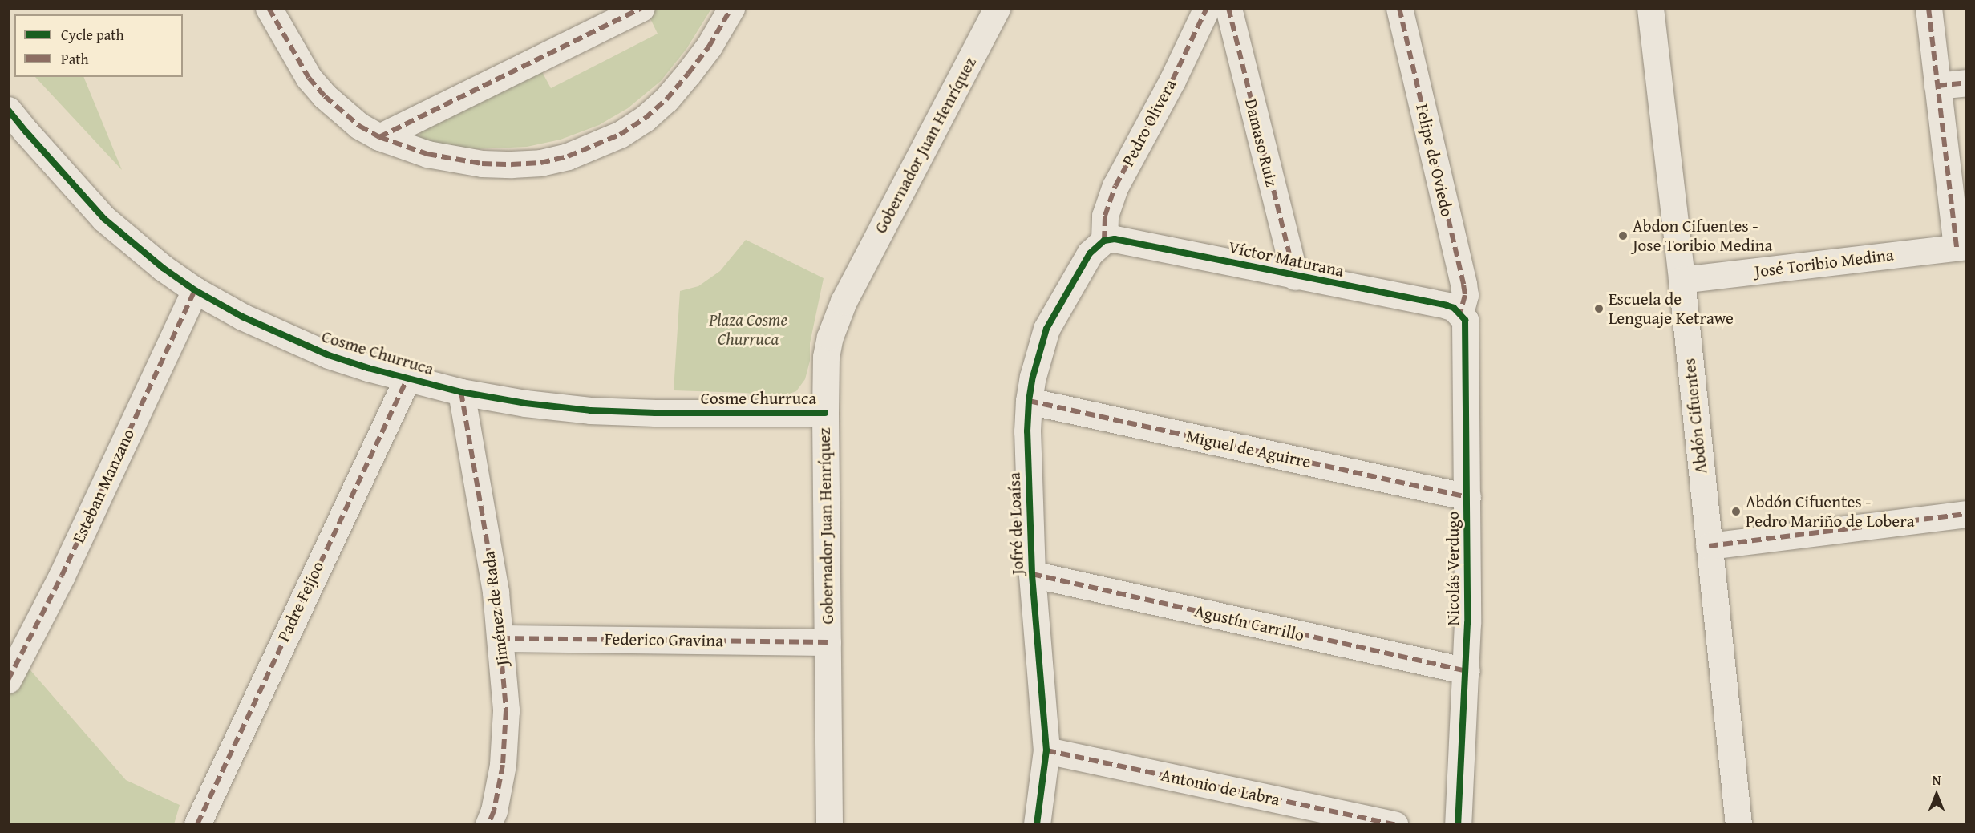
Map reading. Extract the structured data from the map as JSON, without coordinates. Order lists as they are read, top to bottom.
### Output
{
  "streets": {
    "street": [
      "Pedro Olivera",
      "Damaso Ruiz",
      "Gobernador Juan Henríquez",
      "Felipe de Oviedo",
      "Víctor Maturana",
      "José Toribio Medina",
      "Cosme Churruca",
      "Abdón Cifuentes",
      "Miguel de Aguirre",
      "Esteban Manzano",
      "Jofré de Loaísa",
      "Nicolás Verdugo",
      "Padre Feijoo",
      "Jiménez de Rada",
      "Agustín Carrillo",
      "Federico Gravina",
      "Antonio de Labra"
    ]
  },
  "crossings": [
    ["Pedro Olivera", "Víctor Maturana"],
    ["Pedro Olivera", "Jofré de Loaísa"],
    ["Damaso Ruiz", "Víctor Maturana"],
    ["Gobernador Juan Henríquez", "Cosme Churruca"],
    ["Gobernador Juan Henríquez", "Federico Gravina"],
    ["Felipe de Oviedo", "Víctor Maturana"],
    ["Felipe de Oviedo", "Nicolás Verdugo"],
    ["Víctor Maturana", "Jofré de Loaísa"],
    ["Víctor Maturana", "Nicolás Verdugo"],
    ["José Toribio Medina", "Abdón Cifuentes"],
    ["Cosme Churruca", "Esteban Manzano"],
    ["Cosme Churruca", "Padre Feijoo"],
    ["Cosme Churruca", "Jiménez de Rada"],
    ["Miguel de Aguirre", "Jofré de Loaísa"],
    ["Miguel de Aguirre", "Nicolás Verdugo"],
    ["Jofré de Loaísa", "Agustín Carrillo"],
    ["Jofré de Loaísa", "Antonio de Labra"],
    ["Nicolás Verdugo", "Agustín Carrillo"],
    ["Jiménez de Rada", "Federico Gravina"]
  ],
  "parks": ["Plaza Cosme Churruca"],
  "places": ["Abdon Cifuentes - Jose Toribio Medina", "Escuela de Lenguaje Ketrawe", "Abdón Cifuentes - Pedro Mariño de Lobera"],
  "legend": ["Cycle path", "Path"],
  "north": "top"
}
